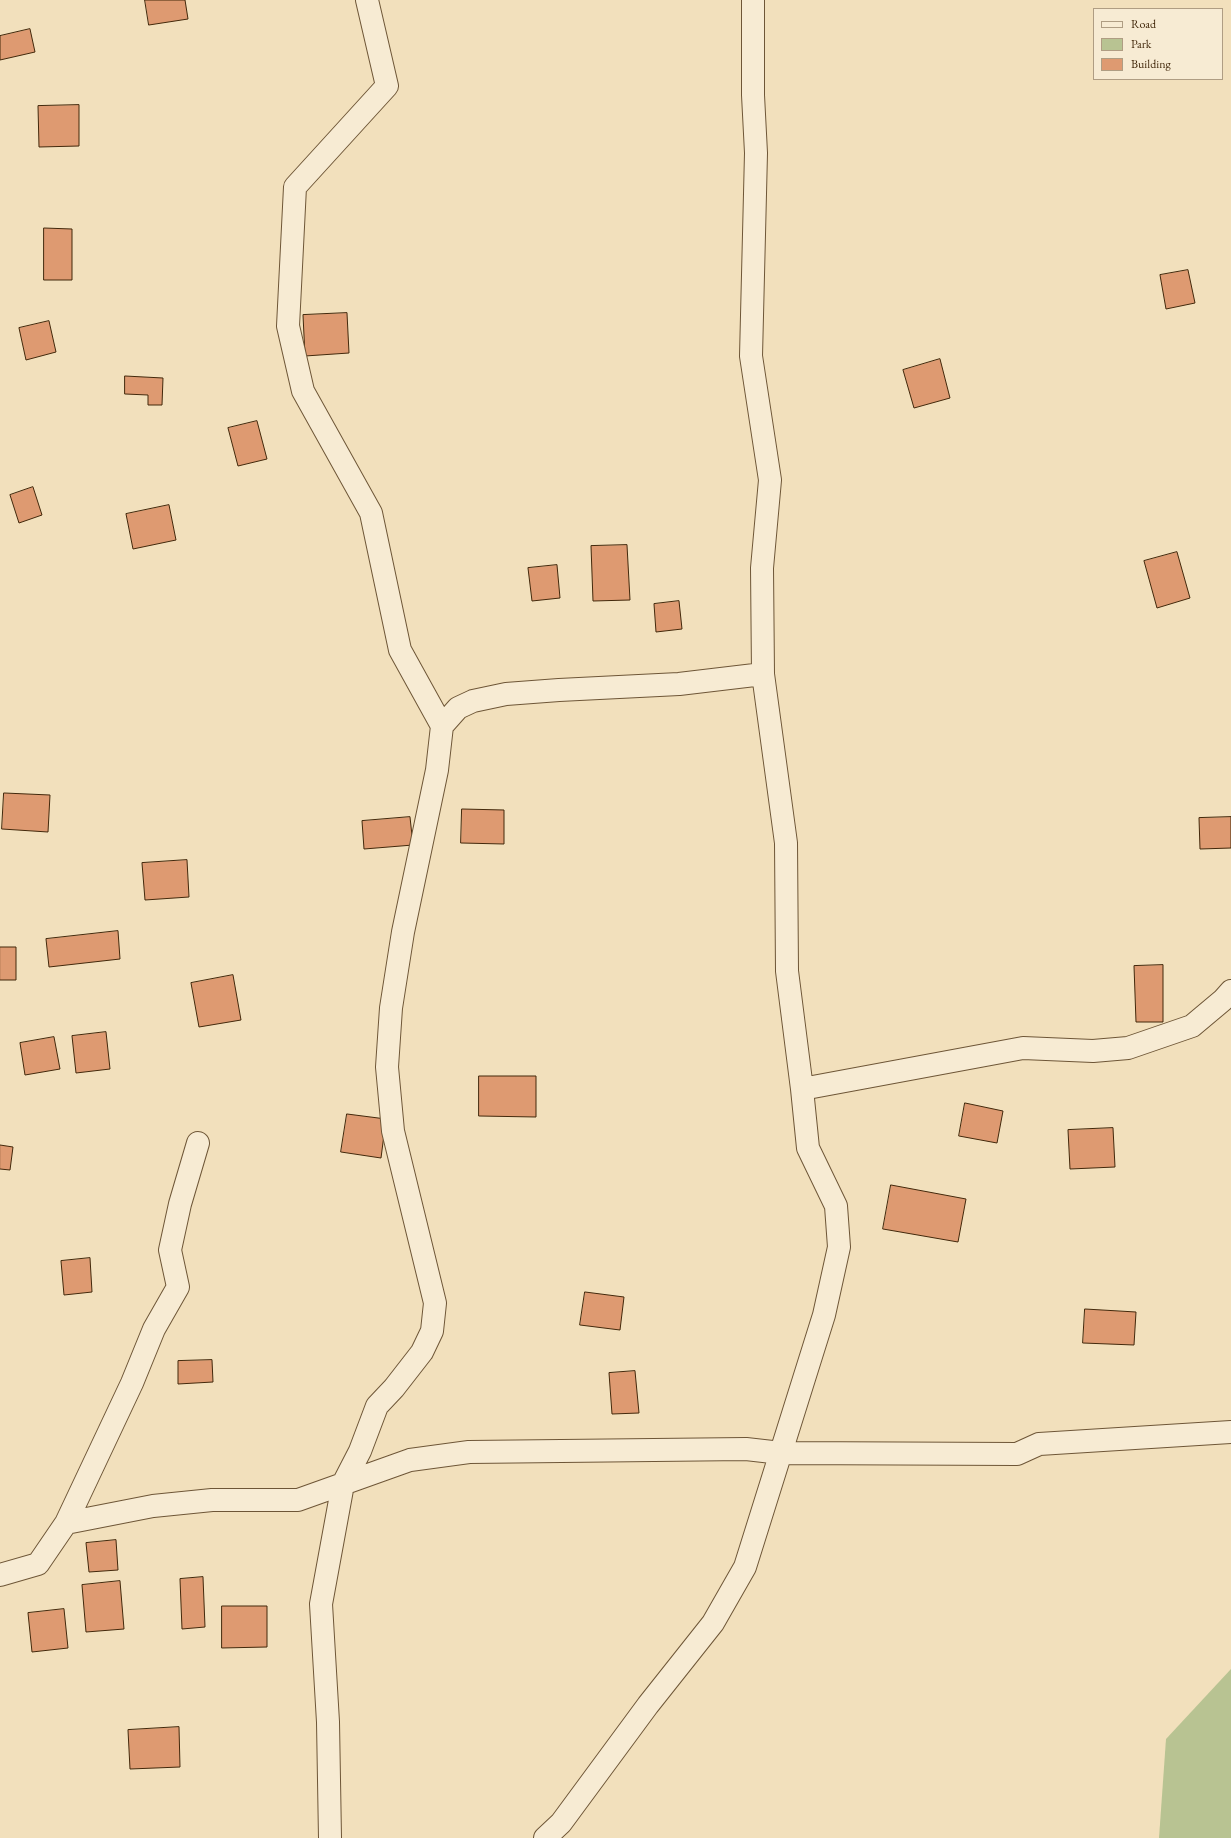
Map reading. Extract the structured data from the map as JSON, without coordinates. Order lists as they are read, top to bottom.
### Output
{
  "legend": ["Road", "Park", "Building"]
}
